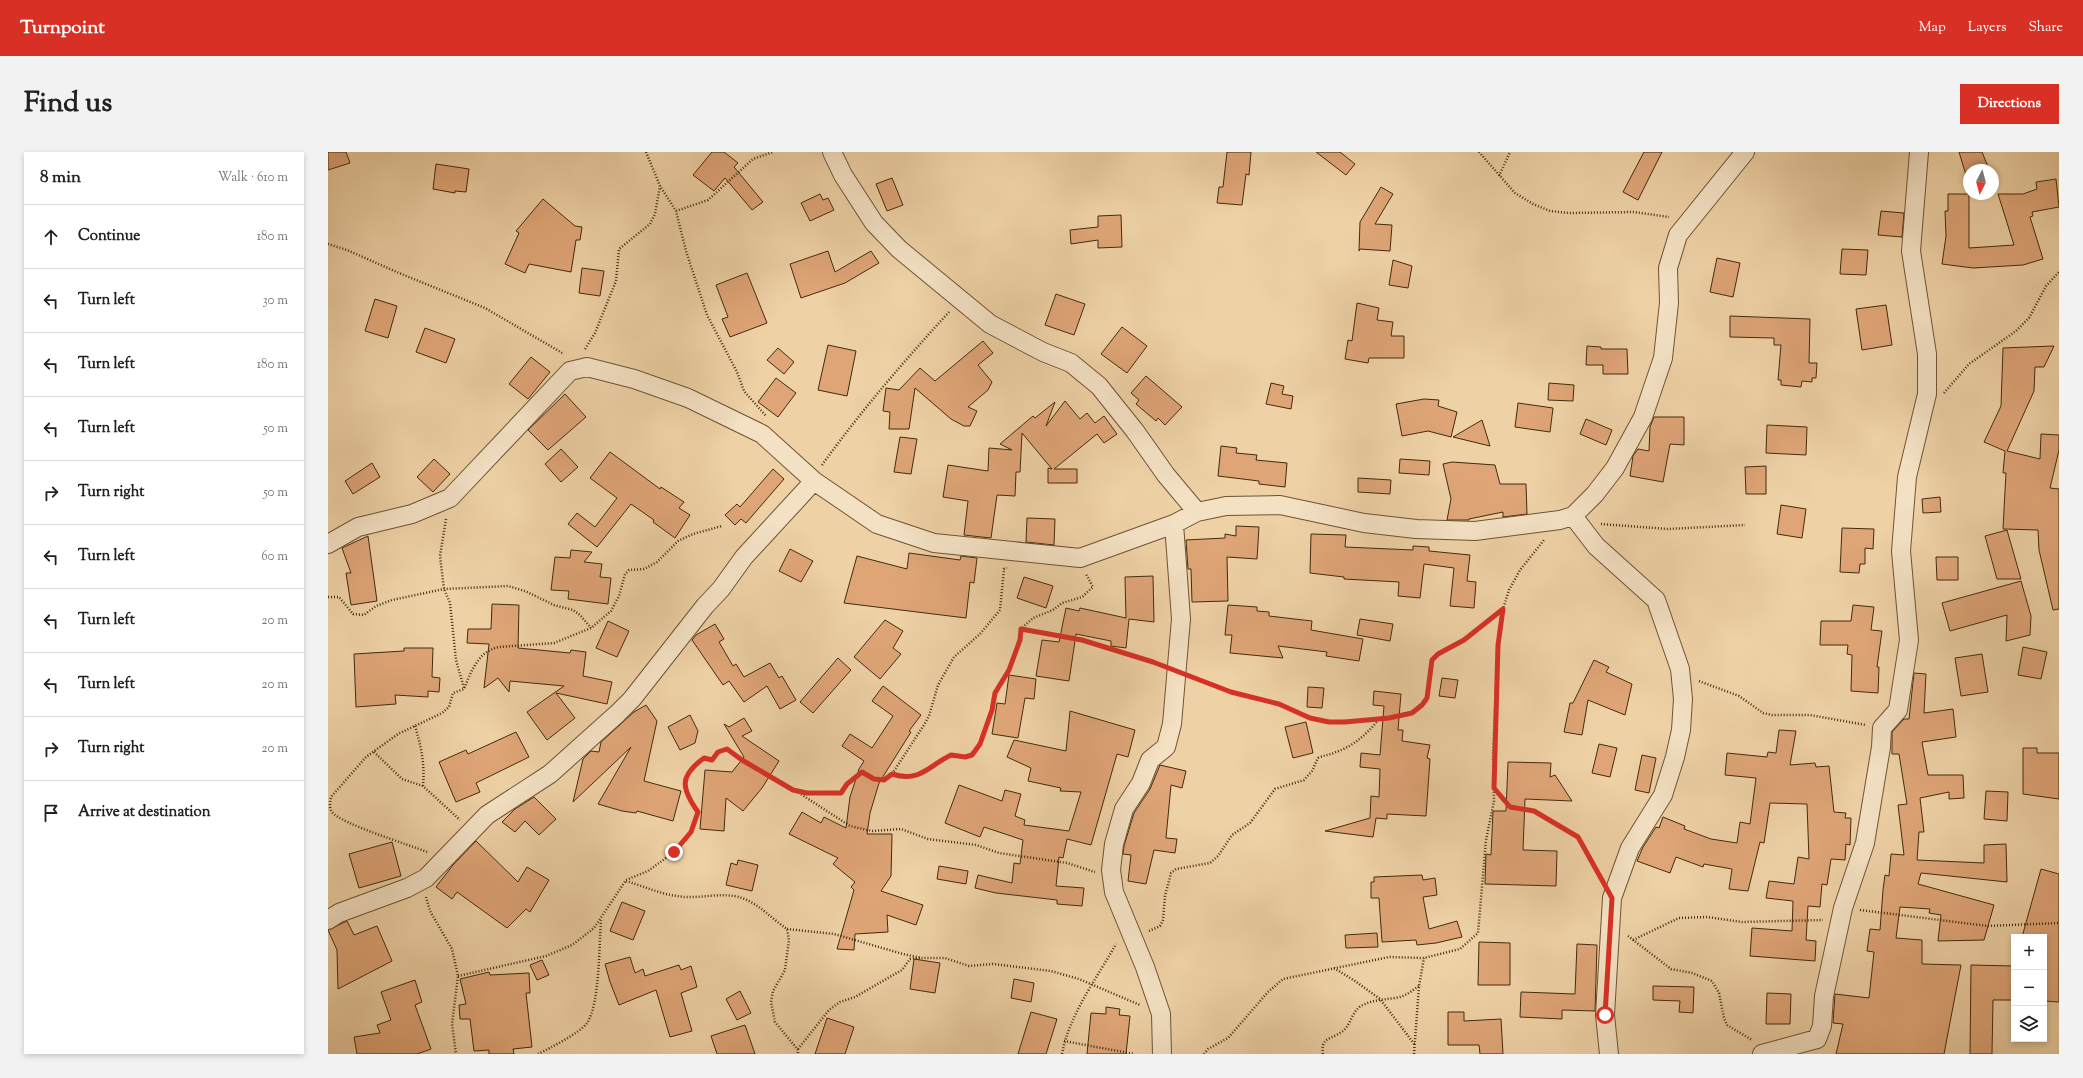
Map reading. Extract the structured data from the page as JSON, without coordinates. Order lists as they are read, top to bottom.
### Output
{
  "north": "bottom",
  "page": {
    "header": "Turnpoint",
    "nav": ["Map", "Layers", "Share"],
    "title": "Find us",
    "buttons": "Directions",
    "heading": ["8 min", "Walk · 610 m"],
    "list": [
      ["Continue", "180 m"],
      ["Turn left", "30 m"],
      ["Turn left", "180 m"],
      ["Turn left", "50 m"],
      ["Turn right", "50 m"],
      ["Turn left", "60 m"],
      ["Turn left", "20 m"],
      ["Turn left", "20 m"],
      ["Turn right", "20 m"],
      "Arrive at destination"
    ],
    "map_buttons": ["+", "−"]
  }
}
